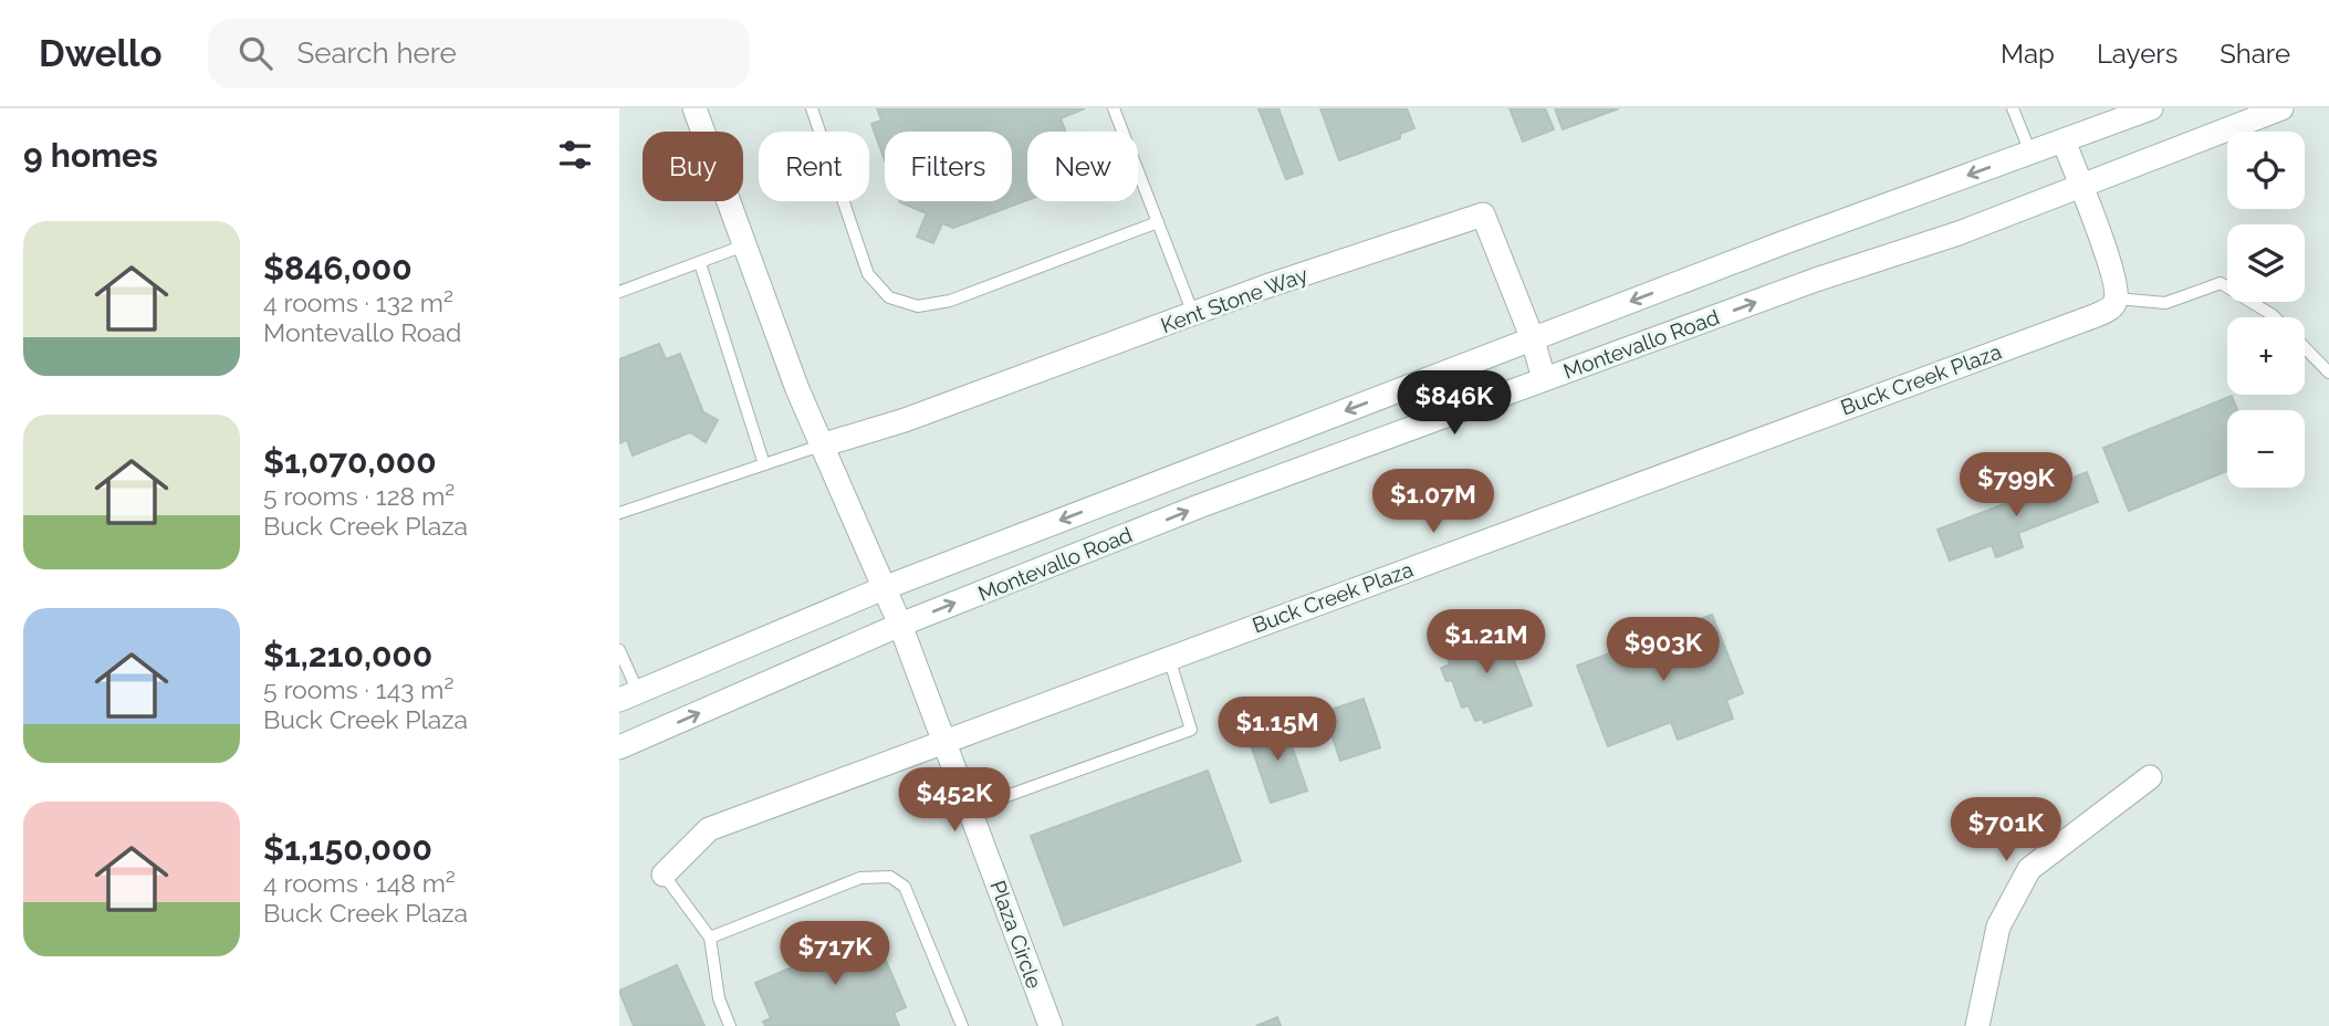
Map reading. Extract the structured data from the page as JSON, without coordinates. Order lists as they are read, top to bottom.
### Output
{
  "streets": {
    "street": [
      "Kent Stone Way",
      "Montevallo Road",
      "Buck Creek Plaza",
      "Plaza Circle"
    ]
  },
  "crossings": [
    ["Kent Stone Way", "Montevallo Road"],
    ["Montevallo Road", "Plaza Circle"],
    ["Buck Creek Plaza", "Plaza Circle"]
  ],
  "page": {
    "header": "Dwello",
    "search": "Search here",
    "nav": ["Map", "Layers", "Share"],
    "heading": "9 homes",
    "map_buttons": ["+", "−"],
    "chip": [
      "Buy",
      "Rent",
      "Filters",
      "New"
    ],
    "list": [
      {
        "name": "$846,000",
        "note": "4 rooms · 132 m² · Montevallo Road"
      },
      {
        "name": "$1,070,000",
        "note": "5 rooms · 128 m² · Buck Creek Plaza"
      },
      {
        "name": "$1,210,000",
        "note": "5 rooms · 143 m² · Buck Creek Plaza"
      },
      {
        "name": "$1,150,000",
        "note": "4 rooms · 148 m² · Buck Creek Plaza"
      }
    ],
    "price": [
      "$846K",
      "$799K",
      "$1.07M",
      "$1.21M",
      "$903K",
      "$1.15M",
      "$452K",
      "$701K",
      "$717K"
    ]
  }
}
